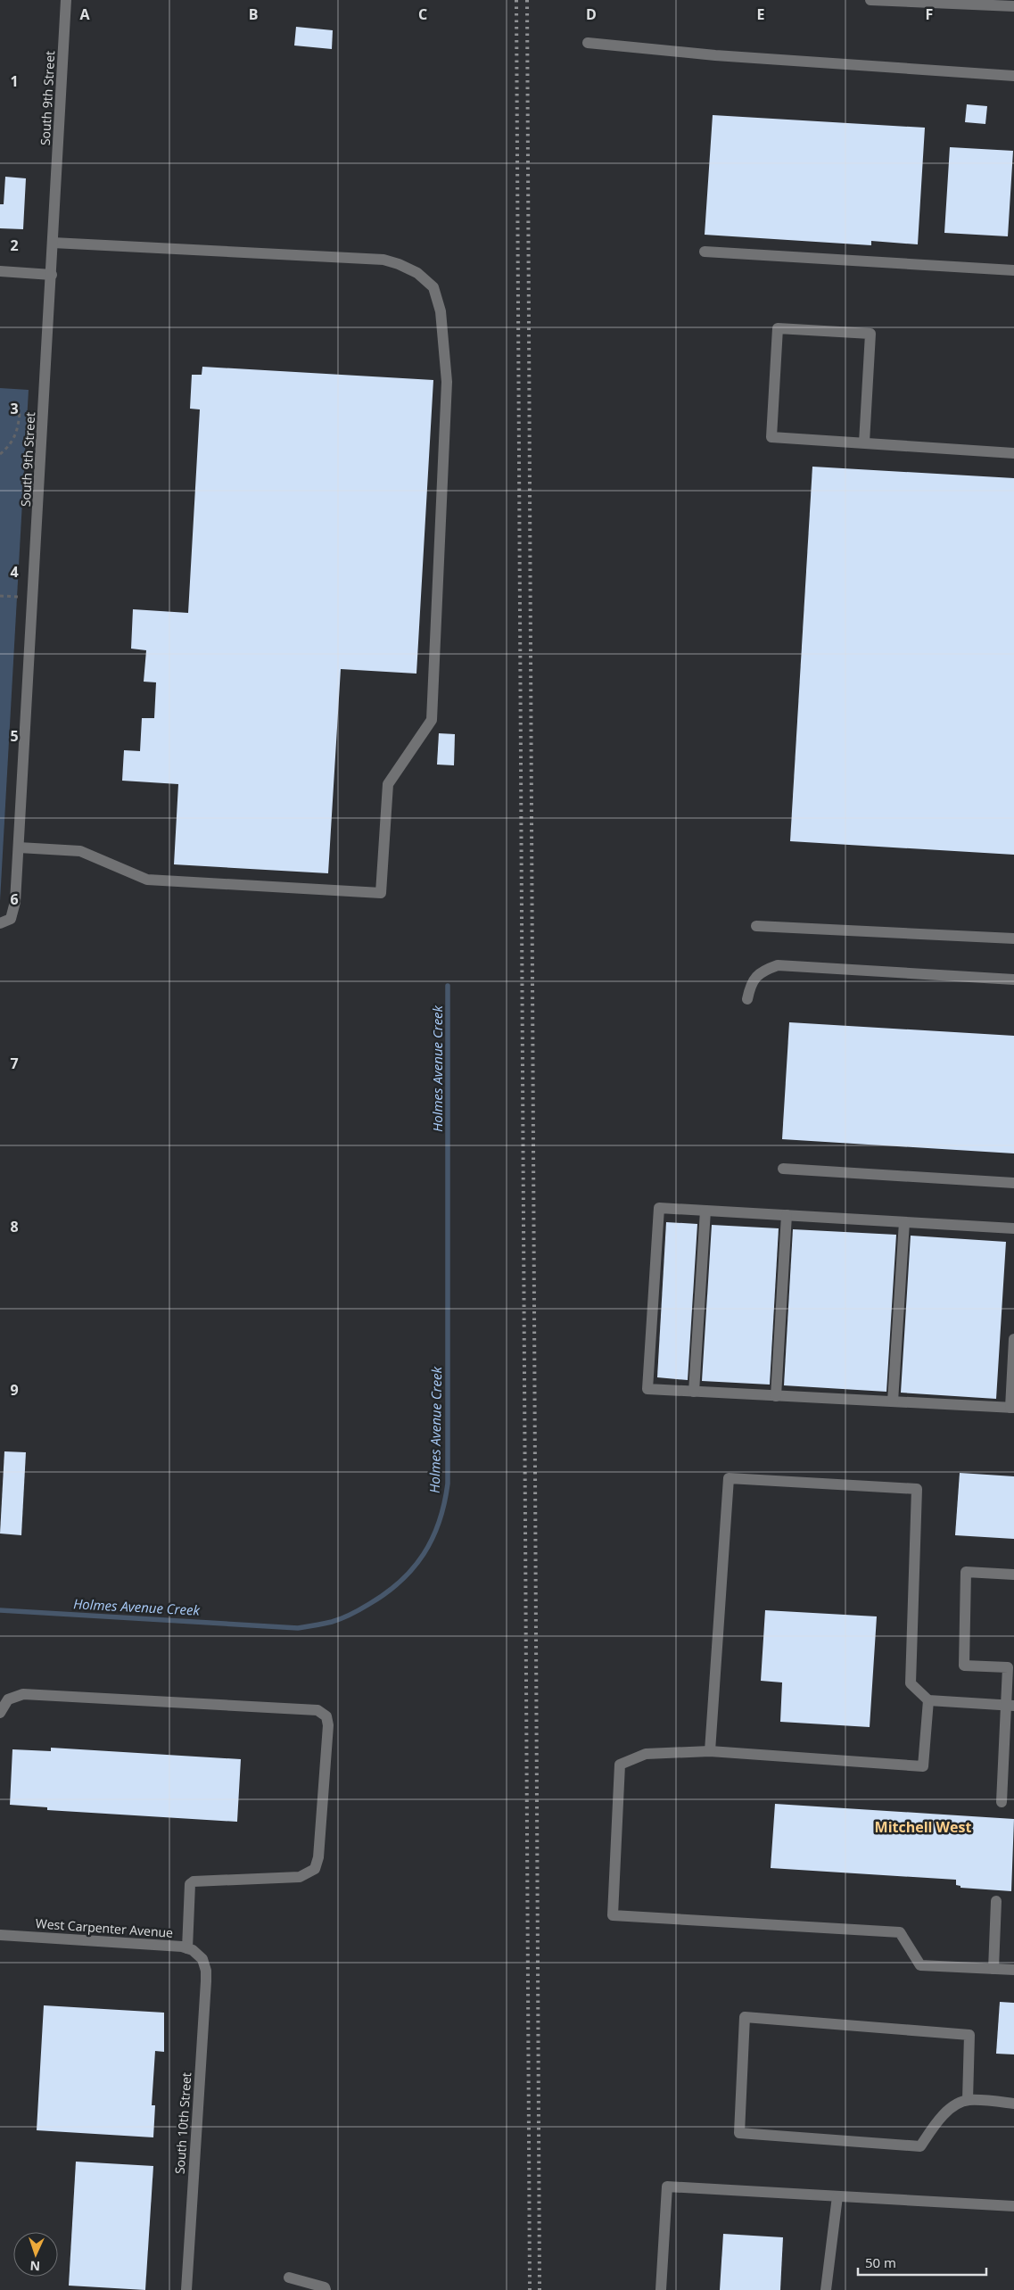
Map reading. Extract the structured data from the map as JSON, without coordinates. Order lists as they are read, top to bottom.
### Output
{
  "streets": {
    "street": ["South 9th Street", "West Carpenter Avenue", "South 10th Street"]
  },
  "crossings": [
    ["West Carpenter Avenue", "South 10th Street"]
  ],
  "districts": ["Mitchell West"],
  "water": ["Holmes Avenue Creek"],
  "scale_bar": "50 m",
  "north": "bottom",
  "grid": {
    "columns": [
      "A",
      "B",
      "C",
      "D",
      "E",
      "F"
    ],
    "rows": [
      "1",
      "2",
      "3",
      "4",
      "5",
      "6",
      "7",
      "8",
      "9"
    ]
  }
}
